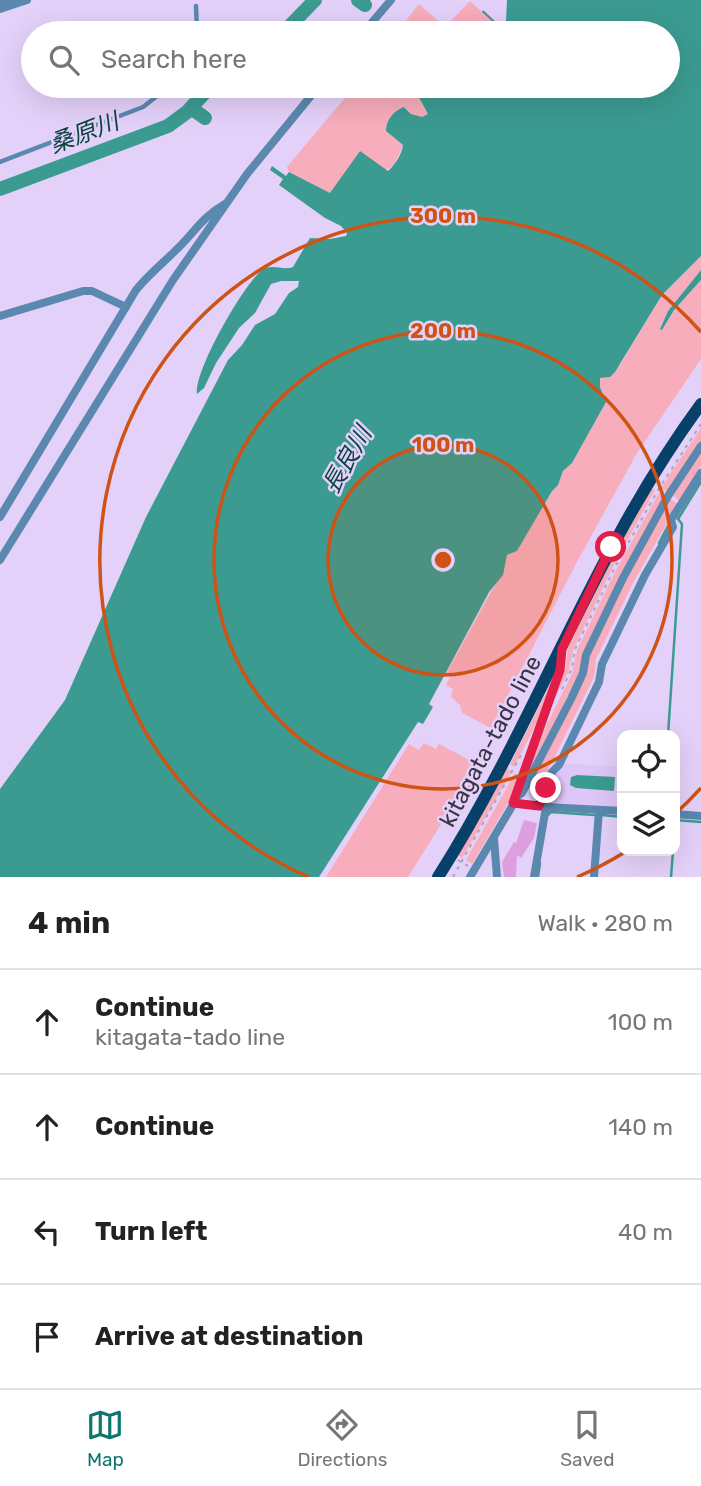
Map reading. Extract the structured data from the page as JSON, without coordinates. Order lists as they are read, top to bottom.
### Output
{
  "streets": {
    "main road": ["kitagata-tado line"]
  },
  "water": ["桑原川", "長良川"],
  "page": {
    "search": "Search here",
    "heading": ["4 min", "Walk · 280 m"],
    "list": [
      ["Continue", "kitagata-tado line", "100 m"],
      ["Continue", "140 m"],
      ["Turn left", "40 m"],
      "Arrive at destination"
    ],
    "nav": ["Map", "Directions", "Saved"]
  },
  "rings": ["300 m", "200 m", "100 m"]
}
